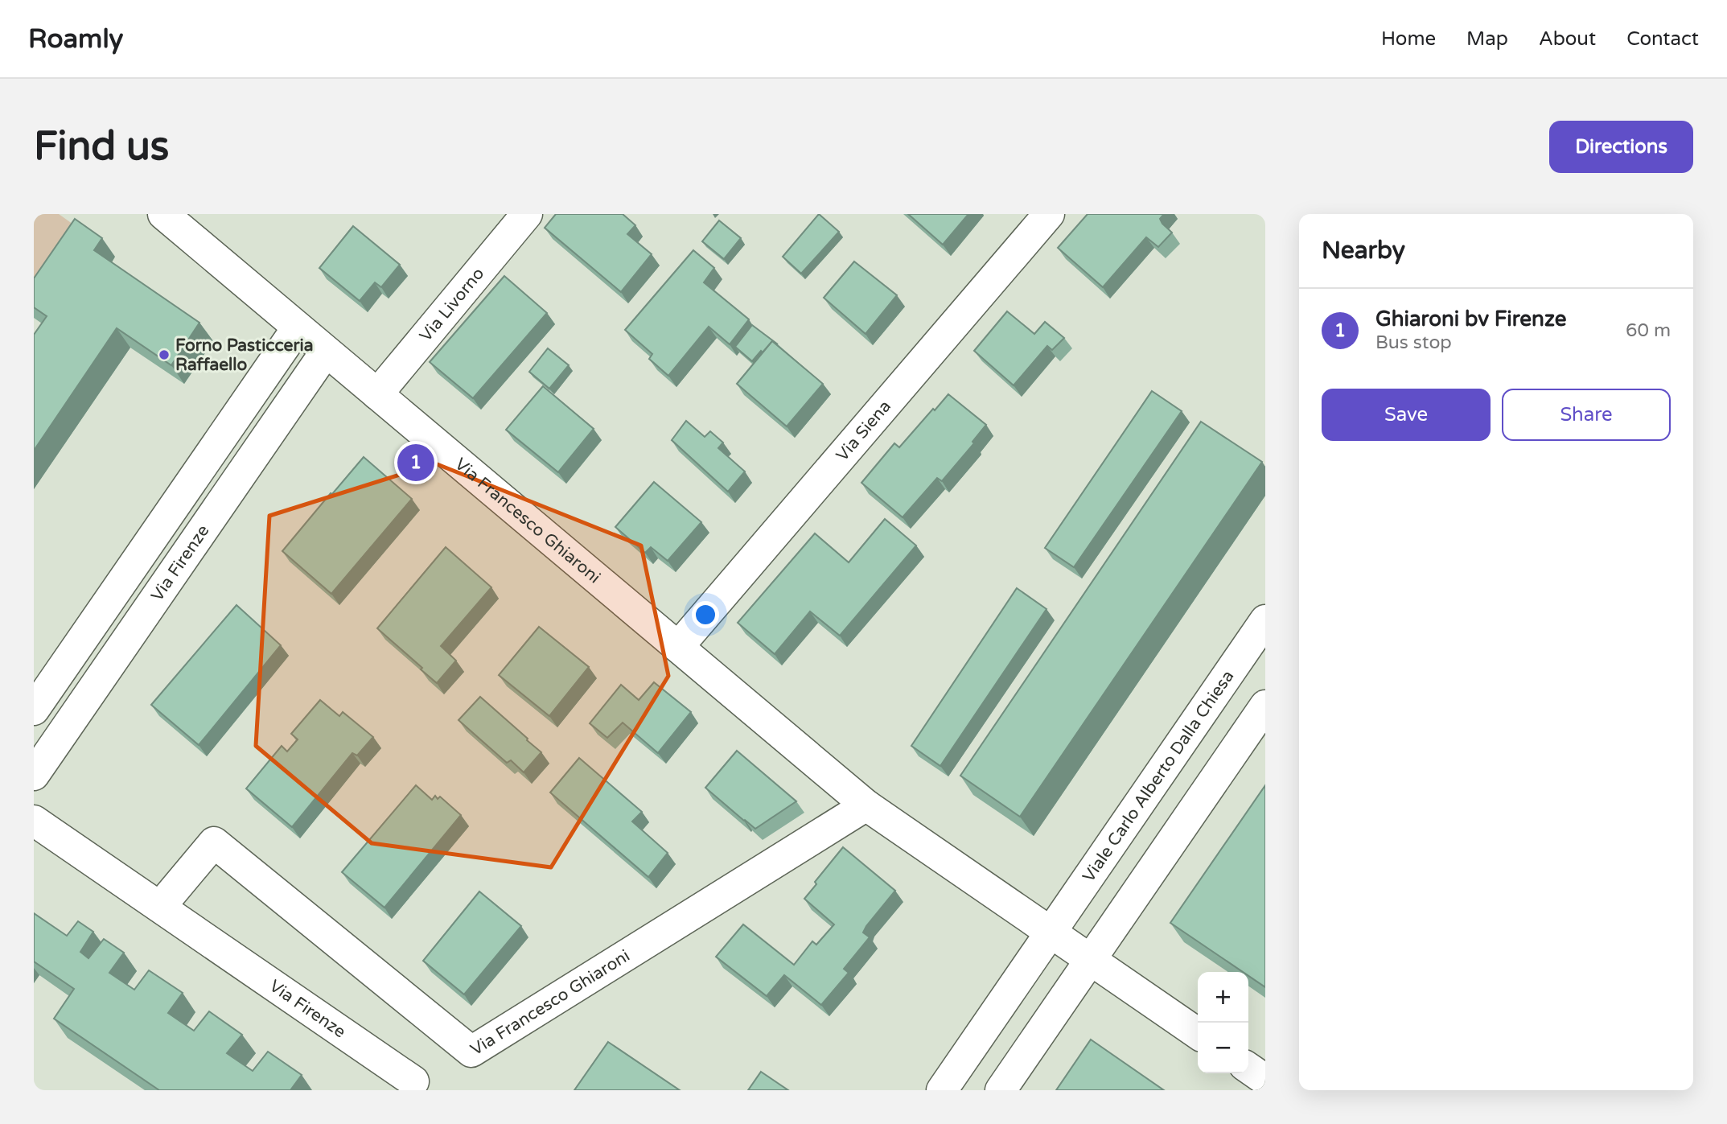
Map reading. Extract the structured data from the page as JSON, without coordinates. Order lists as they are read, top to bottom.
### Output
{
  "streets": {
    "street": [
      "Via Livorno",
      "Via Siena",
      "Via Francesco Ghiaroni",
      "Via Firenze",
      "Viale Carlo Alberto Dalla Chiesa"
    ]
  },
  "crossings": [
    ["Via Livorno", "Via Francesco Ghiaroni"],
    ["Via Siena", "Via Francesco Ghiaroni"],
    ["Via Francesco Ghiaroni", "Via Firenze"],
    ["Via Francesco Ghiaroni", "Viale Carlo Alberto Dalla Chiesa"]
  ],
  "places": ["Forno Pasticceria Raffaello"],
  "page": {
    "header": "Roamly",
    "nav": [
      "Home",
      "Map",
      "About",
      "Contact"
    ],
    "buttons": [
      "Directions",
      ["Save", "Share"]
    ],
    "title": "Find us",
    "heading": "Nearby",
    "list": [
      {
        "mark": "1",
        "name": "Ghiaroni bv Firenze",
        "note": "Bus stop",
        "value": "60 m"
      }
    ],
    "pins": "1",
    "map_buttons": ["+", "−"]
  }
}
